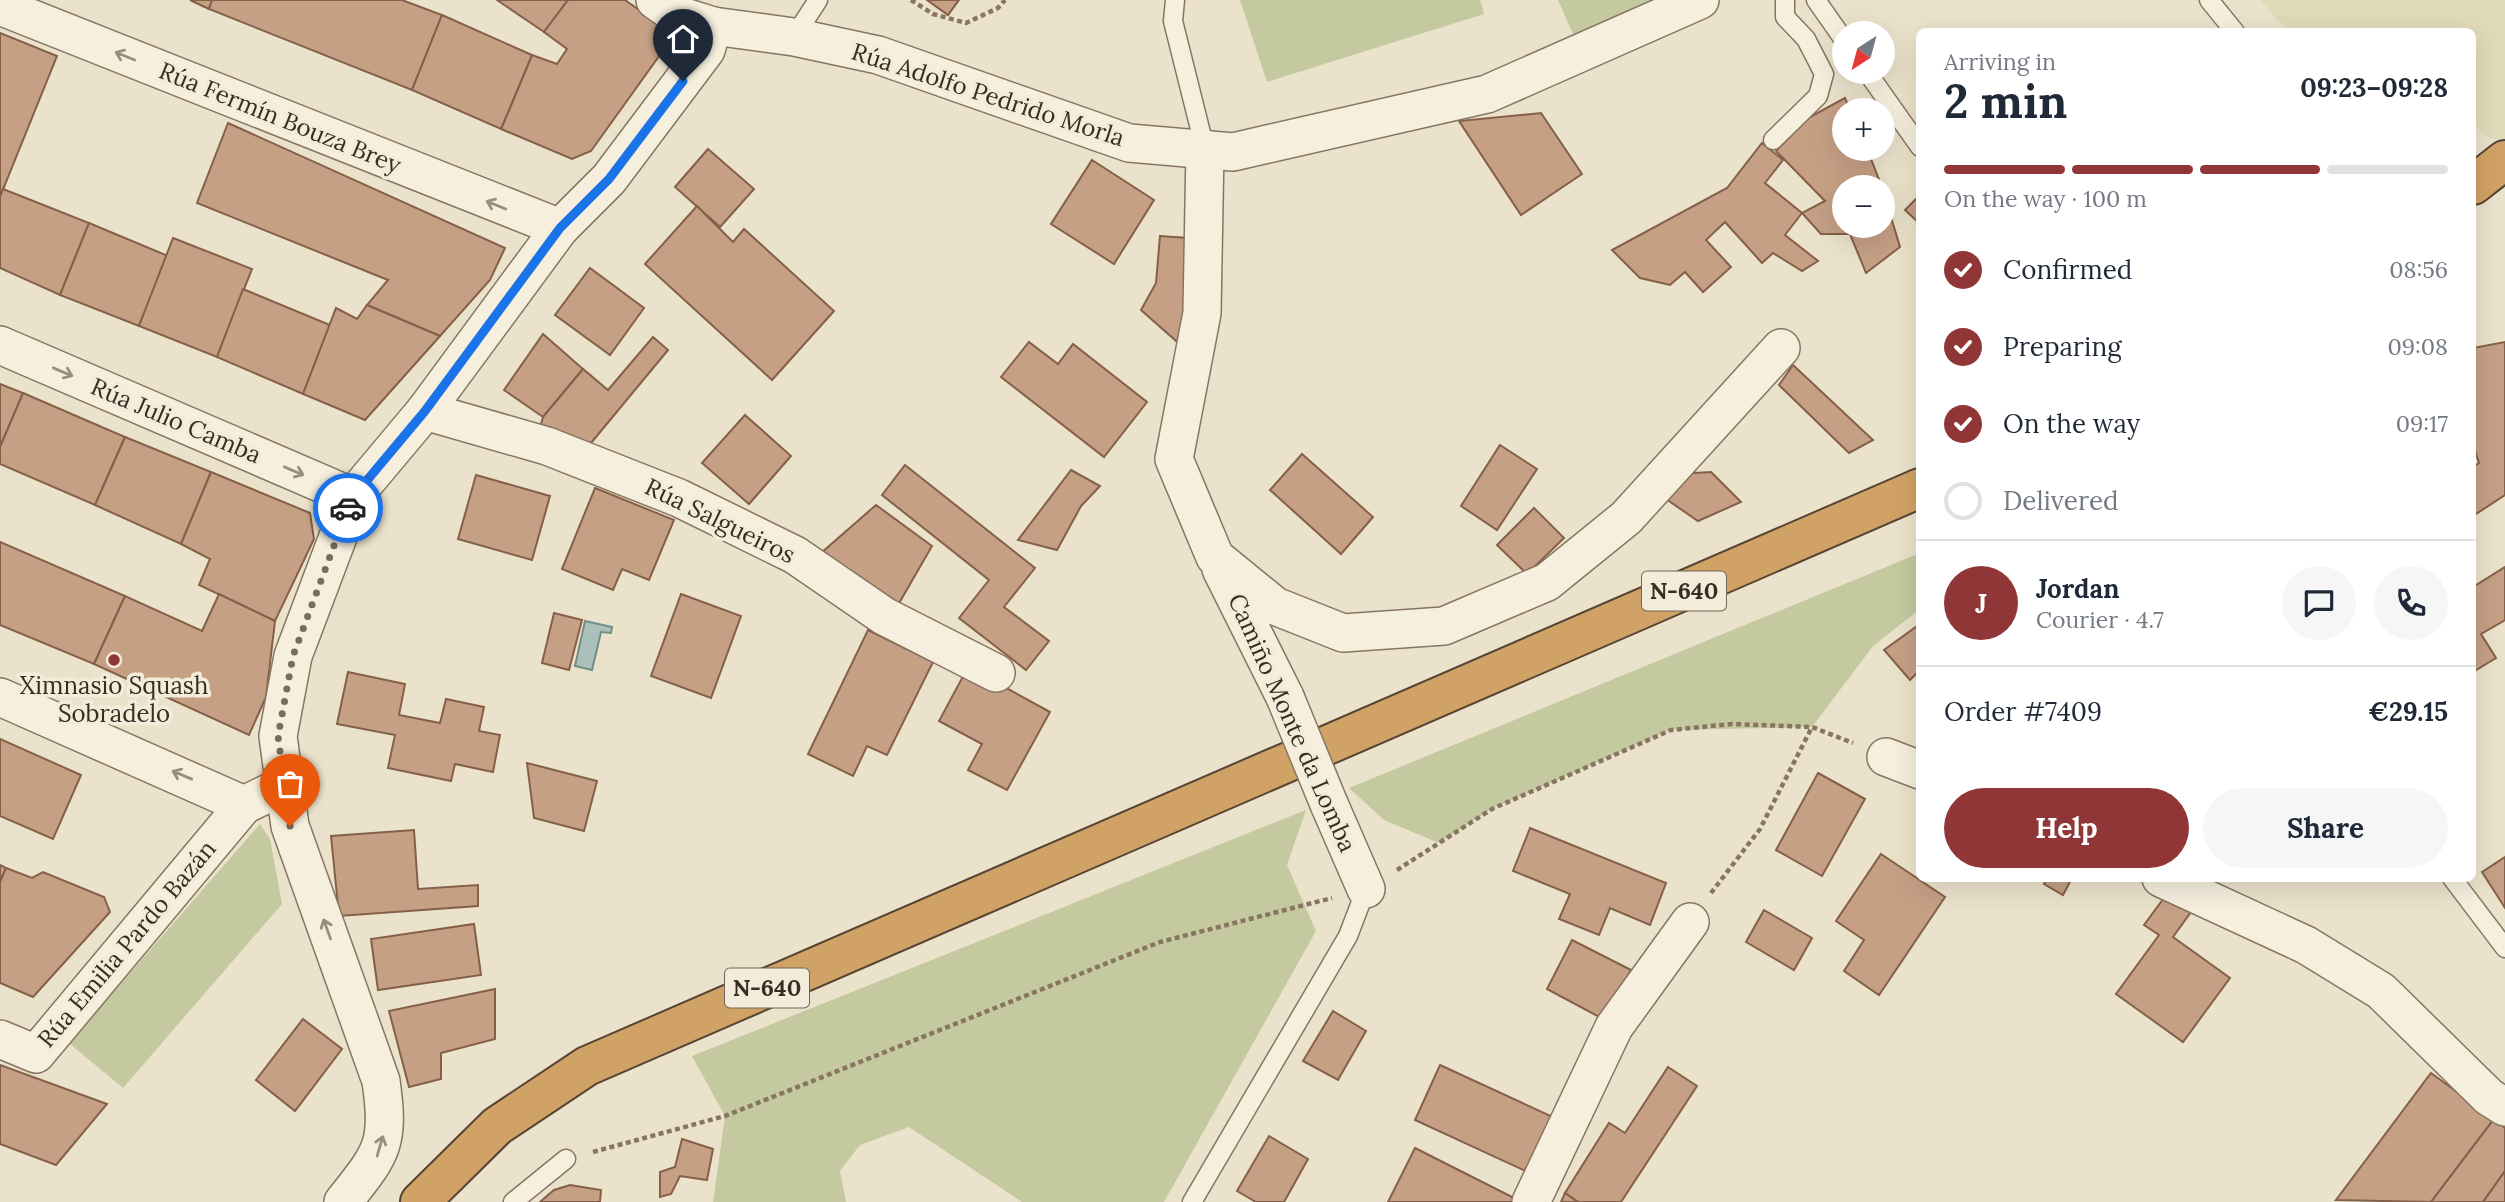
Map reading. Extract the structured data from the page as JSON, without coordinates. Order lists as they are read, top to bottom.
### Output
{
  "streets": {
    "highway": ["N-640"],
    "street": [
      "Rúa Adolfo Pedrido Morla",
      "Rúa Fermín Bouza Brey",
      "Rúa Julio Camba",
      "Rúa Salgueiros",
      "Camiño Monte da Lomba",
      "Rúa Emilia Pardo Bazán"
    ]
  },
  "crossings": [
    ["Rúa Adolfo Pedrido Morla", "Camiño Monte da Lomba"]
  ],
  "one_way": ["Rúa Fermín Bouza Brey"],
  "places": ["Ximnasio Squash Sobradelo"],
  "north": "bottom left",
  "page": {
    "map_buttons": ["+", "−"],
    "heading": ["2 min", "Arriving in", "09:23–09:28"],
    "panel": [
      "Jordan",
      "Courier · 4.7",
      "Order #7409",
      "€29.15"
    ],
    "bar": "On the way · 100 m",
    "list": [
      ["Confirmed", "08:56"],
      ["Preparing", "09:08"],
      ["On the way", "09:17"],
      "Delivered"
    ],
    "round": "J",
    "buttons": ["Help", "Share"]
  }
}
